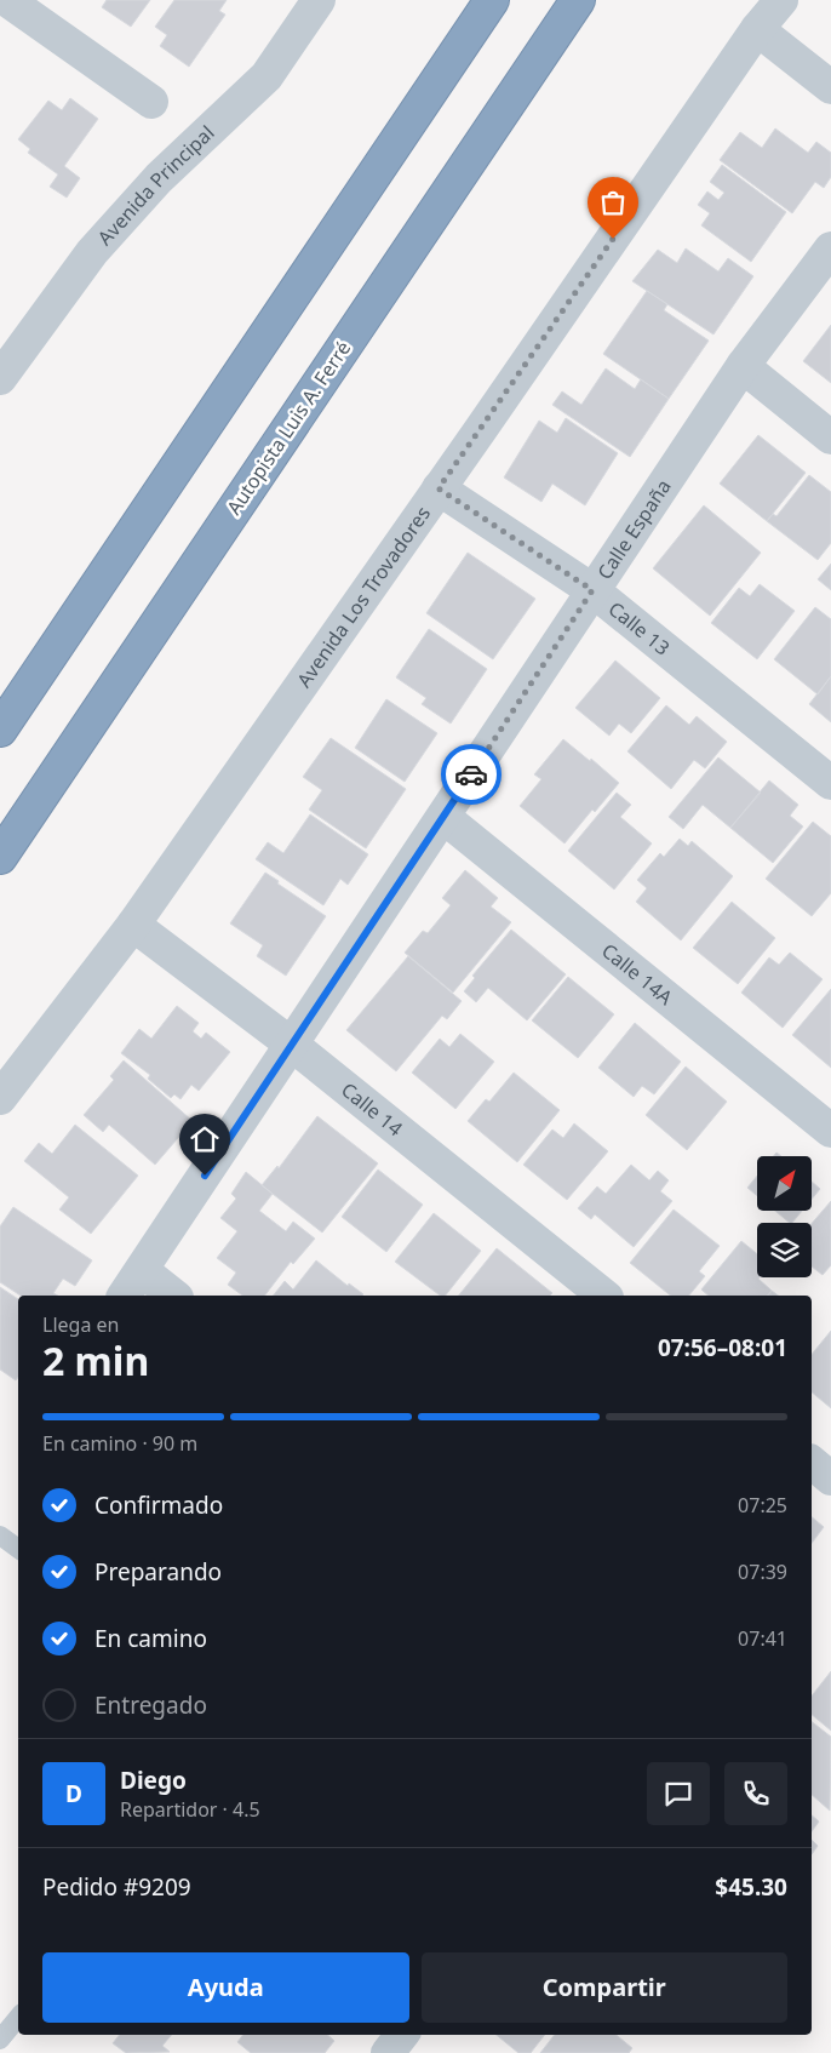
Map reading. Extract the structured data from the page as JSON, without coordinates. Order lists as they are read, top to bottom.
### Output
{
  "streets": {
    "highway": ["Autopista Luis A. Ferré"],
    "street": [
      "Avenida Principal",
      "Calle España",
      "Avenida Los Trovadores",
      "Calle 13",
      "Calle 14A",
      "Calle 14"
    ]
  },
  "crossings": [
    ["Calle España", "Calle 13"],
    ["Calle España", "Calle 14A"],
    ["Calle España", "Calle 14"],
    ["Avenida Los Trovadores", "Calle 13"],
    ["Avenida Los Trovadores", "Calle 14"]
  ],
  "north": "top right",
  "page": {
    "heading": ["2 min", "Llega en", "07:56–08:01"],
    "panel": [
      "Diego",
      "Repartidor · 4.5",
      "Pedido #9209",
      "$45.30"
    ],
    "bar": "En camino · 90 m",
    "list": [
      ["Confirmado", "07:25"],
      ["Preparando", "07:39"],
      ["En camino", "07:41"],
      "Entregado"
    ],
    "round": "D",
    "buttons": ["Ayuda", "Compartir"]
  }
}
